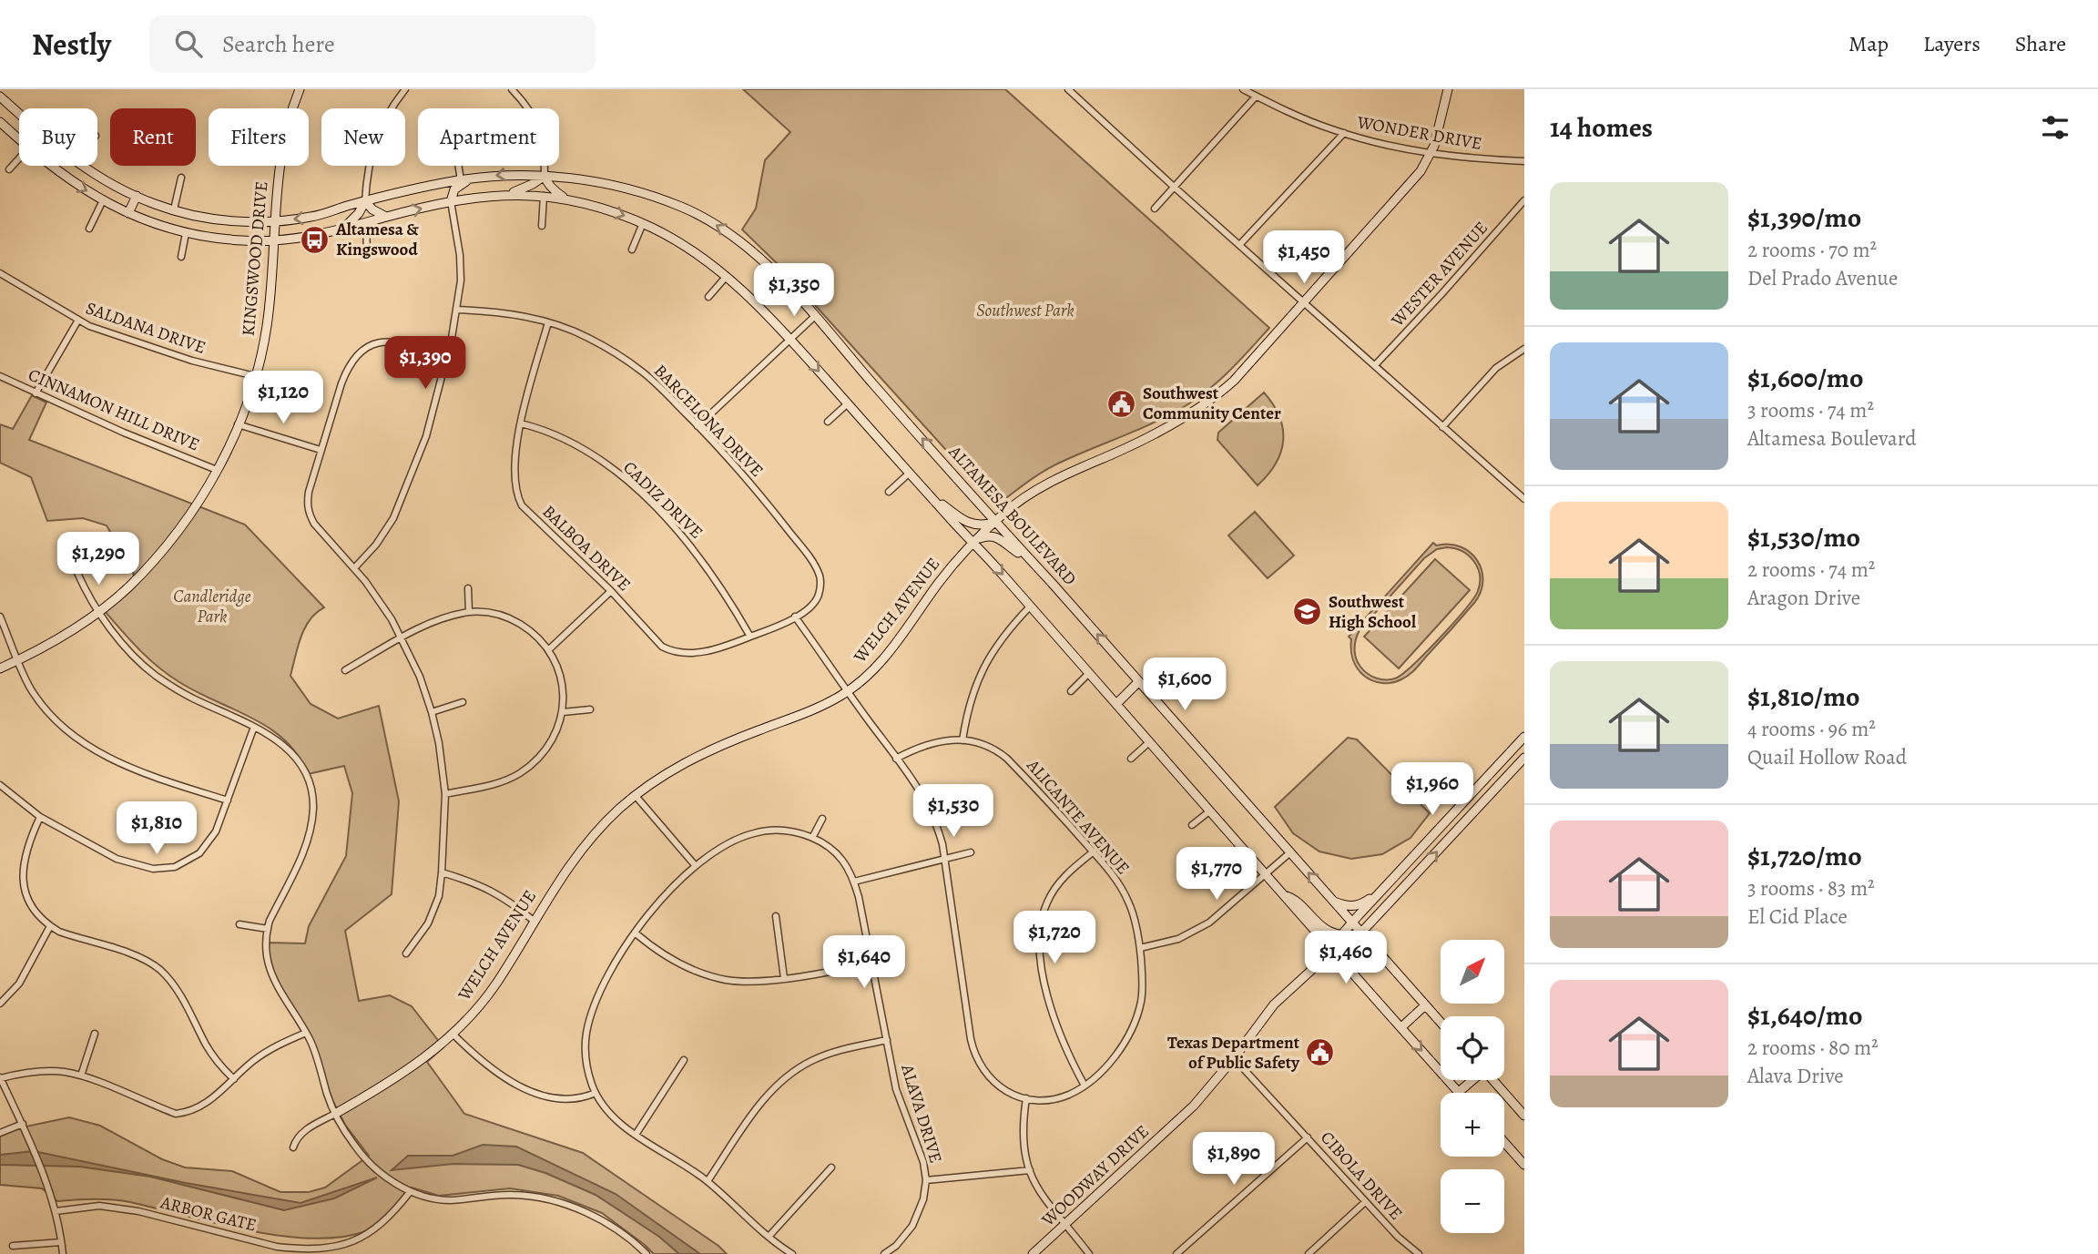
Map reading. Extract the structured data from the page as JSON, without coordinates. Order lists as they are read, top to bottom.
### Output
{
  "streets": {
    "main road": [
      "KINGSWOOD DRIVE",
      "ALTAMESA BOULEVARD",
      "WELCH AVENUE",
      "WOODWAY DRIVE"
    ],
    "street": [
      "WONDER DRIVE",
      "WESTER AVENUE",
      "SALDANA DRIVE",
      "CINNAMON HILL DRIVE",
      "BARCELONA DRIVE",
      "CADIZ DRIVE",
      "BALBOA DRIVE",
      "ALICANTE AVENUE",
      "ALAVA DRIVE",
      "CIBOLA DRIVE",
      "ARBOR GATE"
    ]
  },
  "crossings": [
    ["WONDER DRIVE", "WELCH AVENUE"],
    ["KINGSWOOD DRIVE", "SALDANA DRIVE"],
    ["KINGSWOOD DRIVE", "CINNAMON HILL DRIVE"],
    ["KINGSWOOD DRIVE", "ALTAMESA BOULEVARD"],
    ["BARCELONA DRIVE", "BALBOA DRIVE"],
    ["CADIZ DRIVE", "BALBOA DRIVE"],
    ["ALTAMESA BOULEVARD", "WELCH AVENUE"],
    ["ALTAMESA BOULEVARD", "WOODWAY DRIVE"],
    ["WOODWAY DRIVE", "CIBOLA DRIVE"]
  ],
  "parks": ["Southwest Park", "Candleridge Park"],
  "places": {
    "bus stop": ["Altamesa & Kingswood"],
    "public building": ["Southwest Community Center", "Texas Department of Public Safety"],
    "school or university": ["Southwest High School"]
  },
  "north": "top right",
  "page": {
    "header": "Nestly",
    "search": "Search here",
    "nav": ["Map", "Layers", "Share"],
    "heading": "14 homes",
    "chip": [
      "Buy",
      "Rent",
      "Filters",
      "New",
      "Apartment"
    ],
    "list": [
      {
        "name": "$1,390/mo",
        "note": "2 rooms · 70 m² · Del Prado Avenue"
      },
      {
        "name": "$1,600/mo",
        "note": "3 rooms · 74 m² · Altamesa Boulevard"
      },
      {
        "name": "$1,530/mo",
        "note": "2 rooms · 74 m² · Aragon Drive"
      },
      {
        "name": "$1,810/mo",
        "note": "4 rooms · 96 m² · Quail Hollow Road"
      },
      {
        "name": "$1,720/mo",
        "note": "3 rooms · 83 m² · El Cid Place"
      },
      {
        "name": "$1,640/mo",
        "note": "2 rooms · 80 m² · Alava Drive"
      }
    ],
    "price": [
      "$1,450",
      "$1,350",
      "$1,390",
      "$1,120",
      "$1,290",
      "$1,600",
      "$1,960",
      "$1,530",
      "$1,810",
      "$1,770",
      "$1,720",
      "$1,460",
      "$1,640",
      "$1,890"
    ],
    "map_buttons": ["+", "−"]
  }
}
